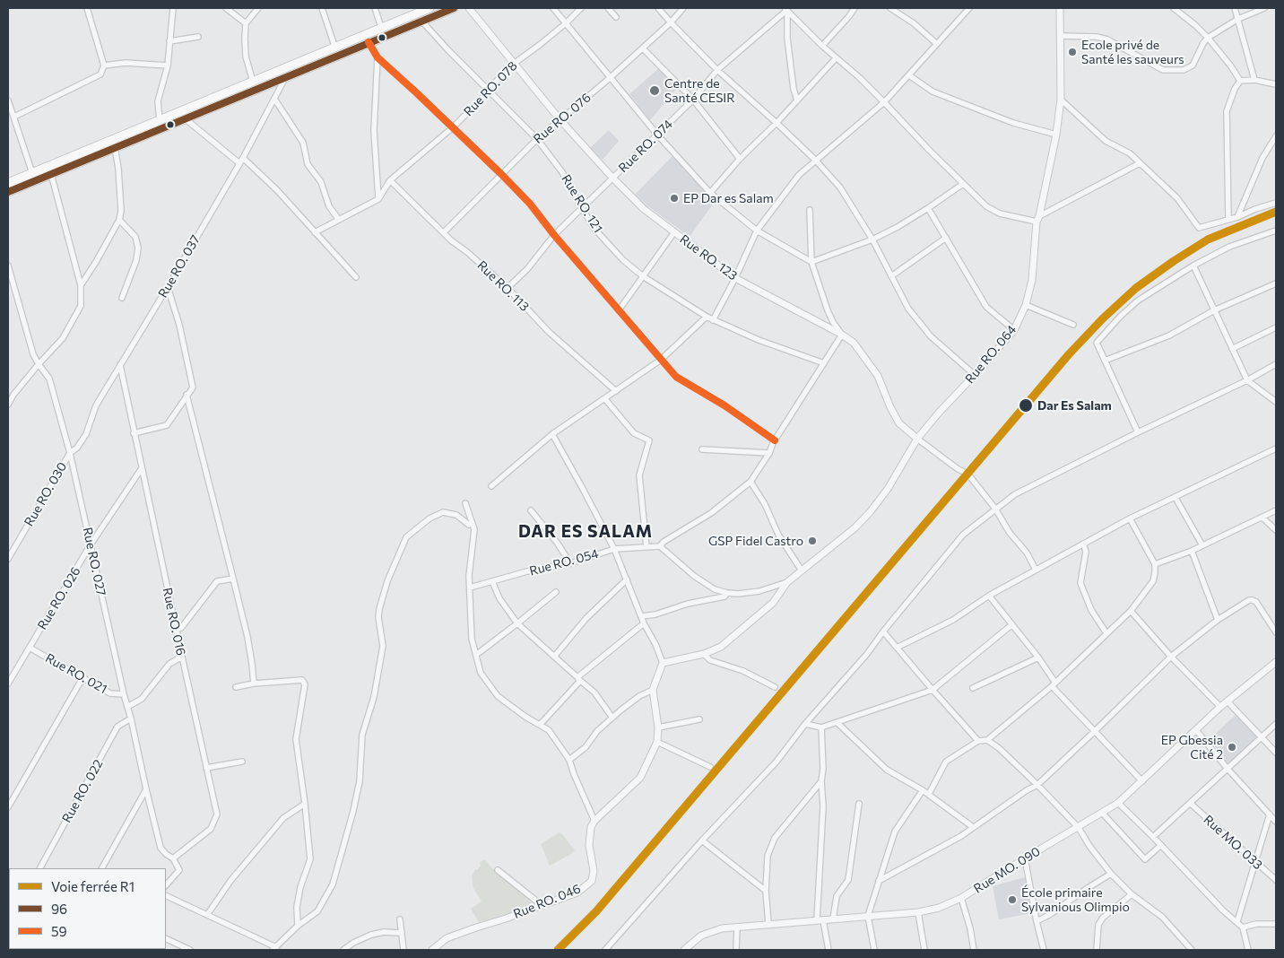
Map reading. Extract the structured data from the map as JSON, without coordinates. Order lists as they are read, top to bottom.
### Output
{
  "streets": {
    "street": [
      "Rue RO. 078",
      "Rue RO. 076",
      "Rue RO. 074",
      "Rue RO. 121",
      "Rue RO. 123",
      "Rue RO. 037",
      "Rue RO. 113",
      "Rue RO. 064",
      "Rue RO. 030",
      "Rue RO. 027",
      "Rue RO. 054",
      "Rue RO. 026",
      "Rue RO. 016",
      "Rue RO. 021",
      "Rue RO. 022",
      "Rue MO. 033",
      "Rue MO. 090",
      "Rue RO. 046"
    ]
  },
  "crossings": [
    ["Rue RO. 078", "Rue RO. 121"],
    ["Rue RO. 078", "Rue RO. 123"],
    ["Rue RO. 078", "Rue RO. 113"],
    ["Rue RO. 076", "Rue RO. 121"],
    ["Rue RO. 076", "Rue RO. 123"],
    ["Rue RO. 076", "Rue RO. 113"],
    ["Rue RO. 074", "Rue RO. 121"],
    ["Rue RO. 074", "Rue RO. 123"],
    ["Rue RO. 074", "Rue RO. 113"],
    ["Rue RO. 123", "Rue RO. 064"],
    ["Rue RO. 037", "Rue RO. 030"],
    ["Rue RO. 037", "Rue RO. 027"],
    ["Rue RO. 037", "Rue RO. 016"],
    ["Rue RO. 030", "Rue RO. 027"],
    ["Rue RO. 027", "Rue RO. 026"],
    ["Rue RO. 027", "Rue RO. 016"],
    ["Rue RO. 027", "Rue RO. 021"],
    ["Rue RO. 027", "Rue RO. 022"],
    ["Rue RO. 026", "Rue RO. 016"],
    ["Rue RO. 026", "Rue RO. 021"]
  ],
  "districts": ["DAR ES SALAM"],
  "places": [
    "Ecole privé de Santé les sauveurs",
    "Centre de Santé CESIR",
    "EP Dar es Salam",
    "Dar Es Salam",
    "GSP Fidel Castro",
    "EP Gbessia Cité 2",
    "École primaire Sylvanious Olimpio"
  ],
  "lines": ["transit line 96", "transit line 59", "rail line R1"],
  "legend": ["Voie ferrée R1", "96", "59"]
}
